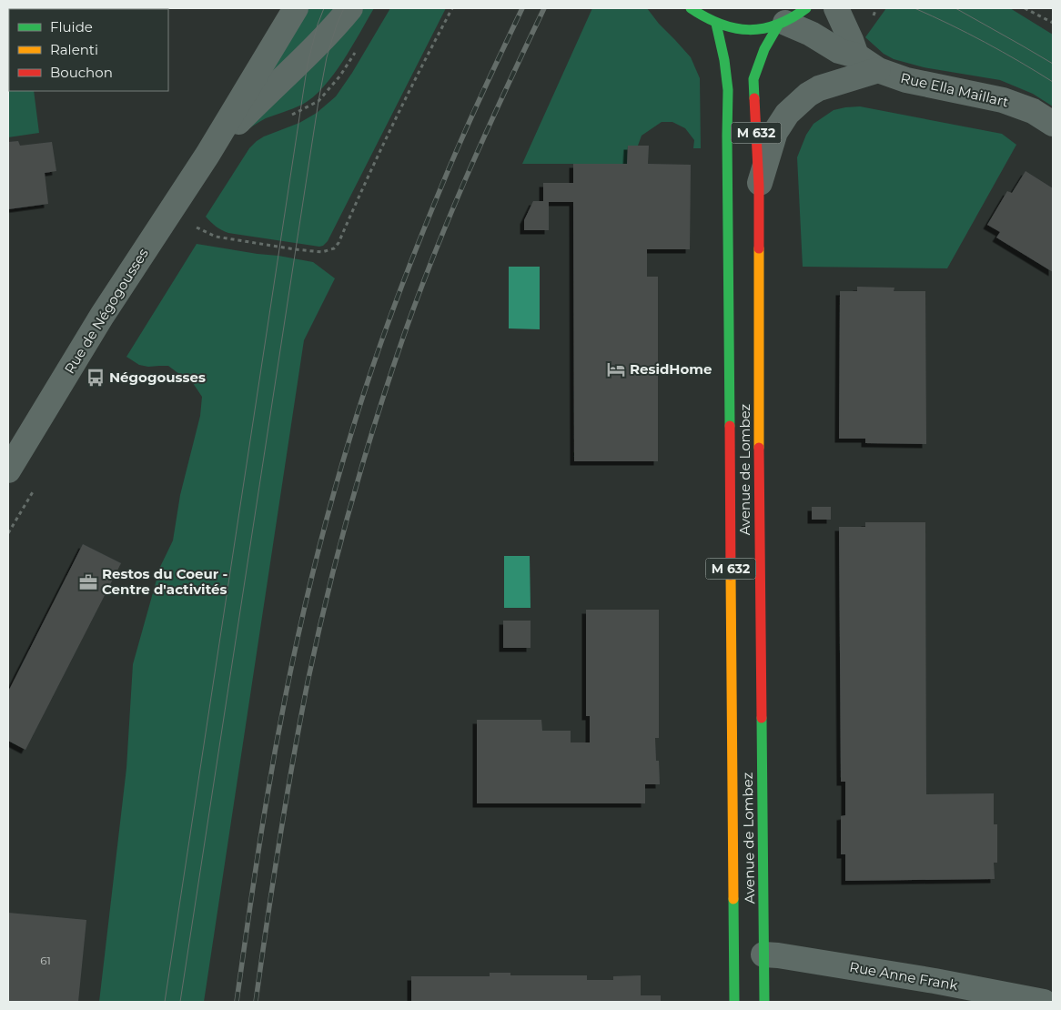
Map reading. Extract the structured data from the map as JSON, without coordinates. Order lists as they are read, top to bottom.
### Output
{
  "streets": {
    "main road": ["M 632", "Avenue de Lombez"],
    "street": ["Rue Ella Maillart", "Rue de Négogousses", "Rue Anne Frank"]
  },
  "crossings": [
    ["Rue Ella Maillart", "Avenue de Lombez"],
    ["Avenue de Lombez", "Rue Anne Frank"]
  ],
  "places": {
    "hotel": ["ResidHome"],
    "bus stop": ["Négogousses"],
    "office": ["Restos du Coeur - Centre d'activités"]
  },
  "house_numbers": ["61"],
  "legend": ["Fluide", "Ralenti", "Bouchon"]
}
